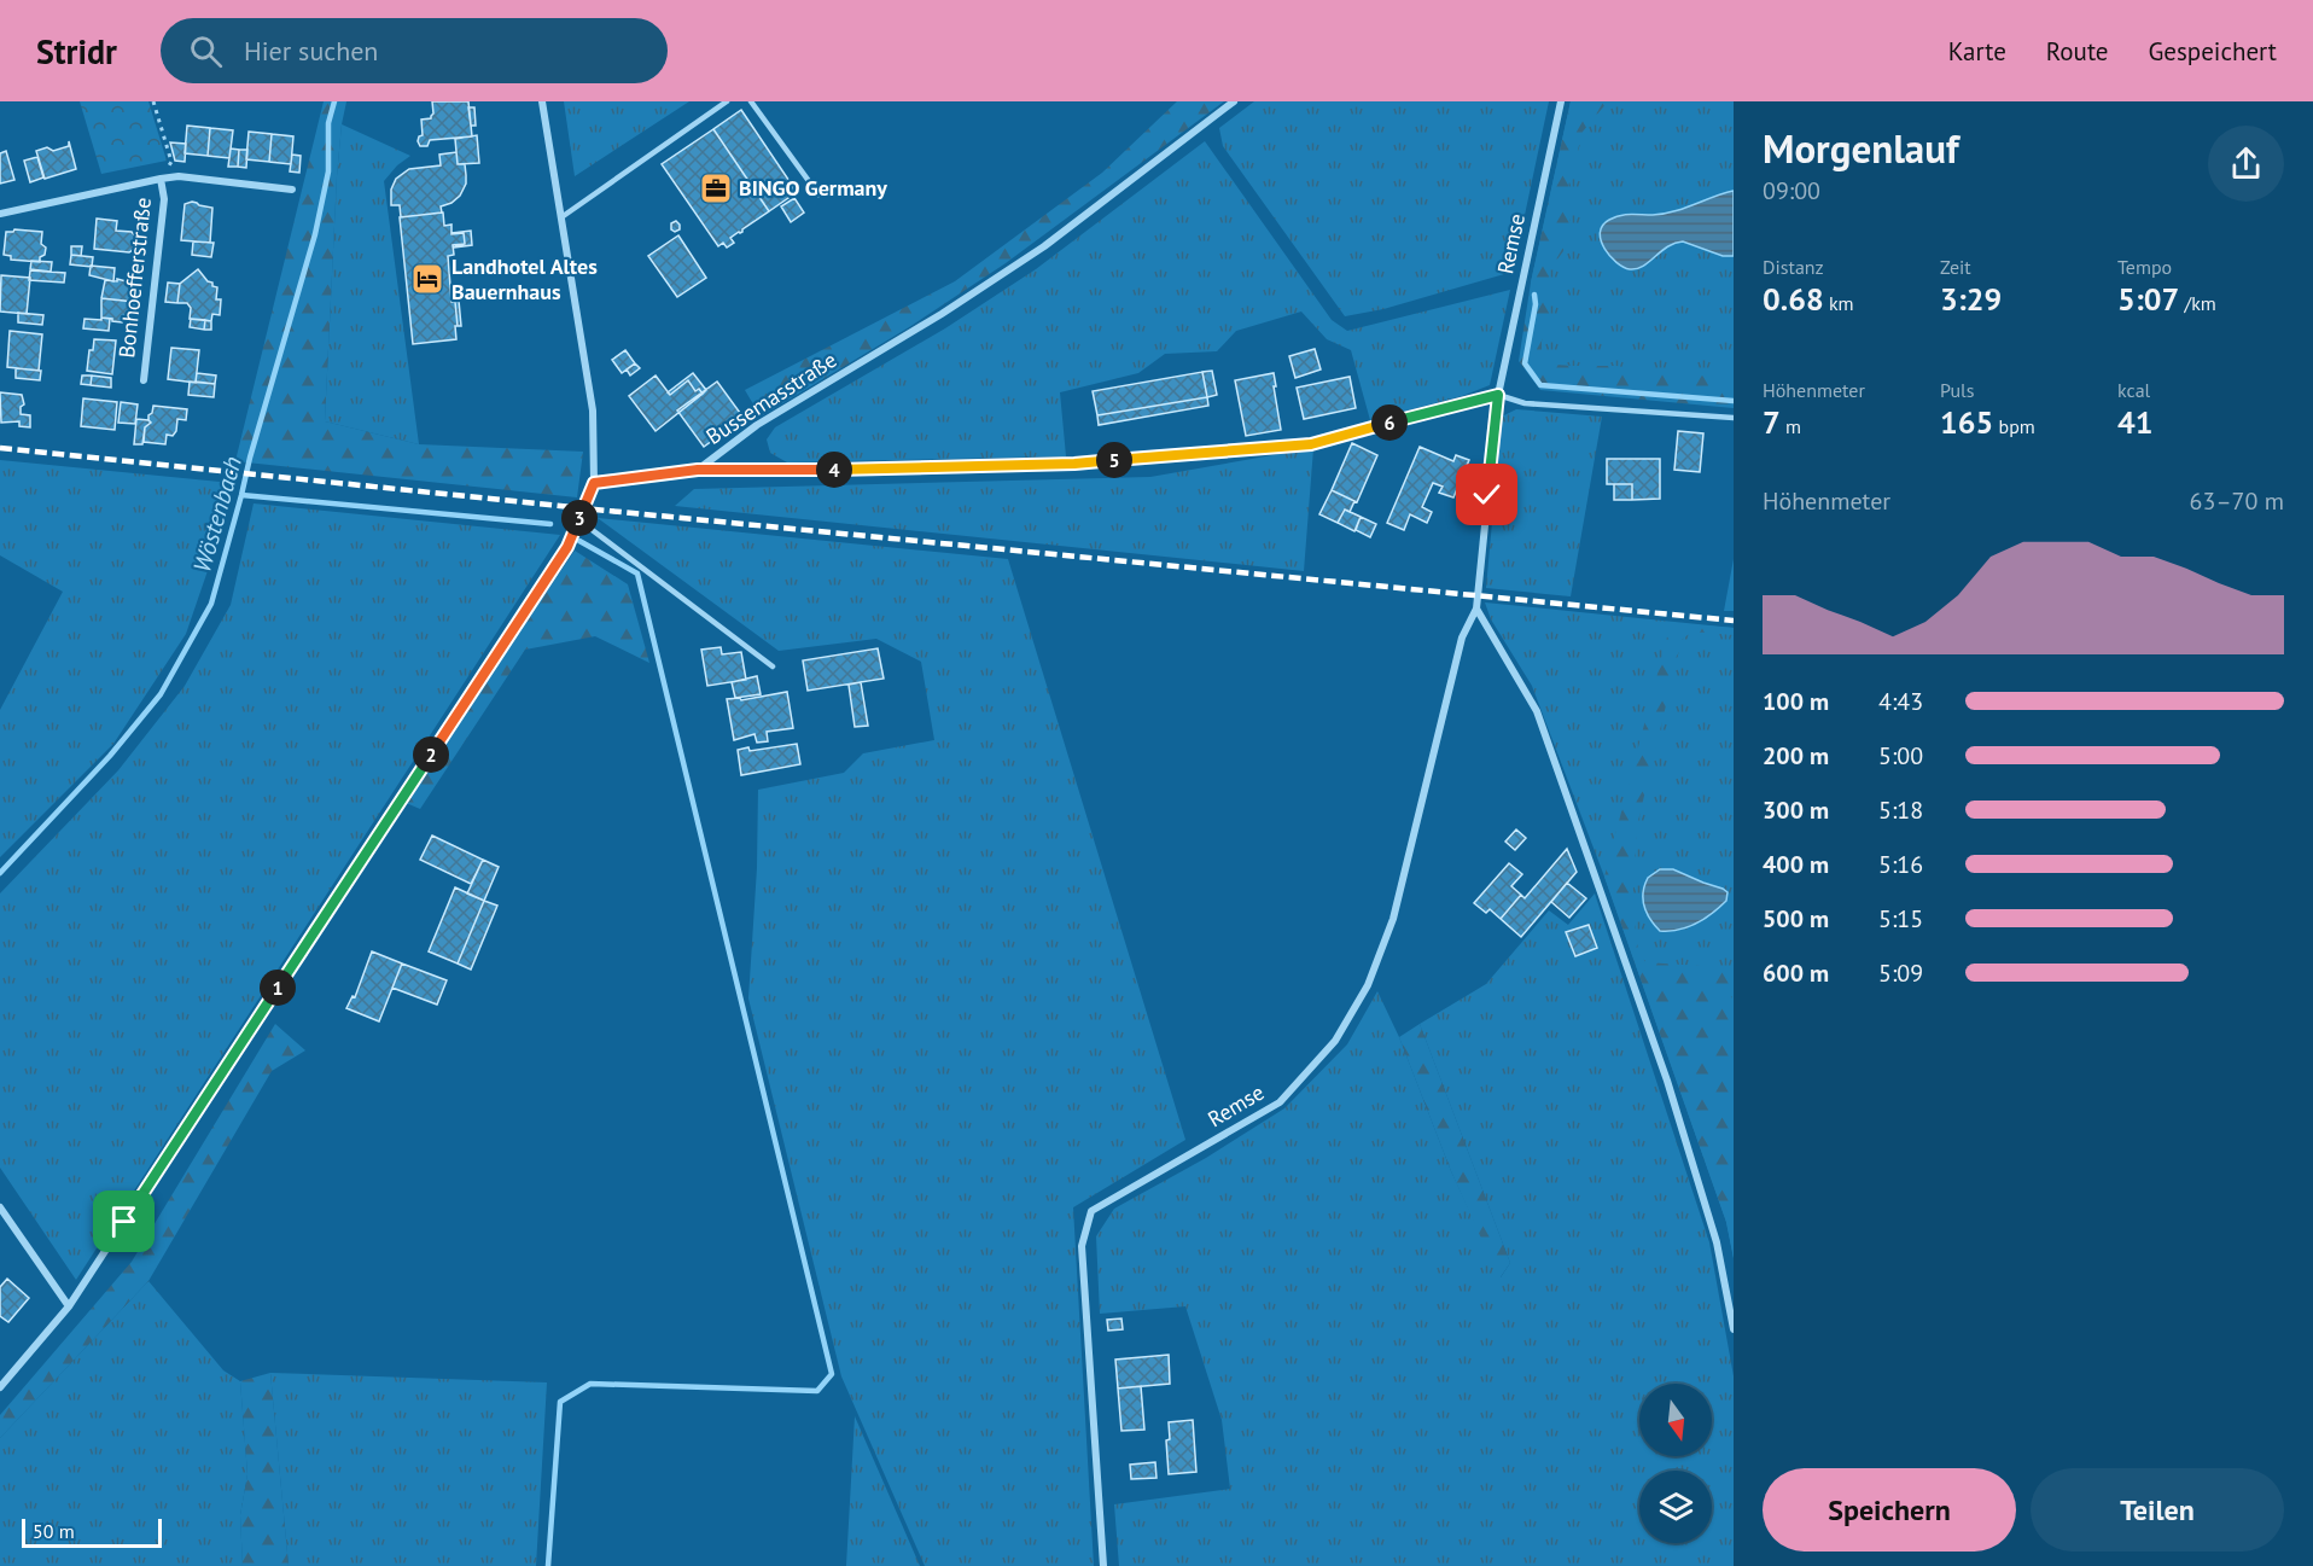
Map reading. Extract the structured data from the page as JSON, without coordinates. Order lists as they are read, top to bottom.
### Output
{
  "streets": {
    "street": ["Remse", "Bonhoefferstraße", "Bussemasstraße"]
  },
  "water": ["Wöstenbach"],
  "places": {
    "office": ["BINGO Germany"],
    "hotel": ["Landhotel Altes Bauernhaus"]
  },
  "scale_bar": "50 m",
  "north": "bottom",
  "page": {
    "header": "Stridr",
    "search": "Hier suchen",
    "nav": ["Karte", "Route", "Gespeichert"],
    "heading": ["Morgenlauf", "09:00"],
    "stats": [
      ["Distanz", "0.68 km"],
      ["Zeit", "3:29"],
      ["Tempo", "5:07 /km"],
      ["Höhenmeter", "7 m"],
      ["Puls", "165 bpm"],
      ["kcal", "41"]
    ],
    "pins": [
      "6",
      "5",
      "4",
      "3",
      "2",
      "1"
    ],
    "chart": ["Höhenmeter", "63–70 m"],
    "list": [
      {
        "name": "100 m",
        "note": "4:43"
      },
      {
        "name": "200 m",
        "note": "5:00"
      },
      {
        "name": "300 m",
        "note": "5:18"
      },
      {
        "name": "400 m",
        "note": "5:16"
      },
      {
        "name": "500 m",
        "note": "5:15"
      },
      {
        "name": "600 m",
        "note": "5:09"
      }
    ],
    "buttons": ["Speichern", "Teilen"],
    "scale": "50 m"
  }
}
